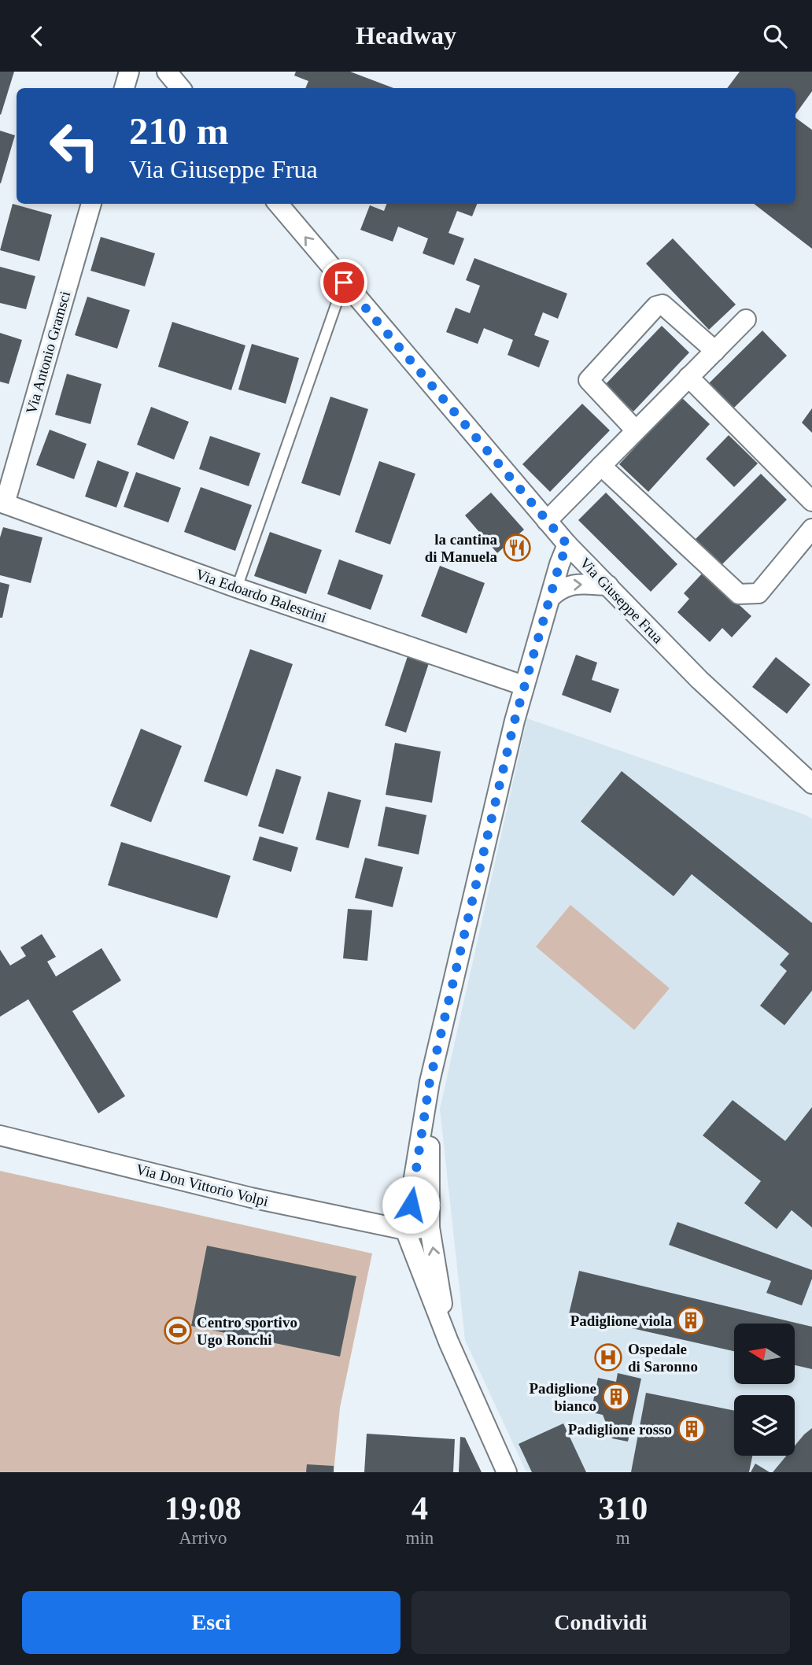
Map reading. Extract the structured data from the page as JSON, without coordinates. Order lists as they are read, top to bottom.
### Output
{
  "streets": {
    "street": [
      "Via Antonio Gramsci",
      "Via Edoardo Balestrini",
      "Via Giuseppe Frua",
      "Via Don Vittorio Volpi"
    ]
  },
  "crossings": [
    ["Via Antonio Gramsci", "Via Edoardo Balestrini"]
  ],
  "places": {
    "restaurant": ["la cantina di Manuela"],
    "building": ["Padiglione viola", "Padiglione bianco", "Padiglione rosso"],
    "sports": ["Centro sportivo Ugo Ronchi"],
    "hospital": ["Ospedale di Saronno"]
  },
  "north": "left",
  "page": {
    "header": "Headway",
    "turn": ["210 m", "Via Giuseppe Frua"],
    "eta": [
      "19:08",
      "Arrivo",
      "4",
      "min",
      "310",
      "m"
    ],
    "buttons": ["Esci", "Condividi"]
  }
}
